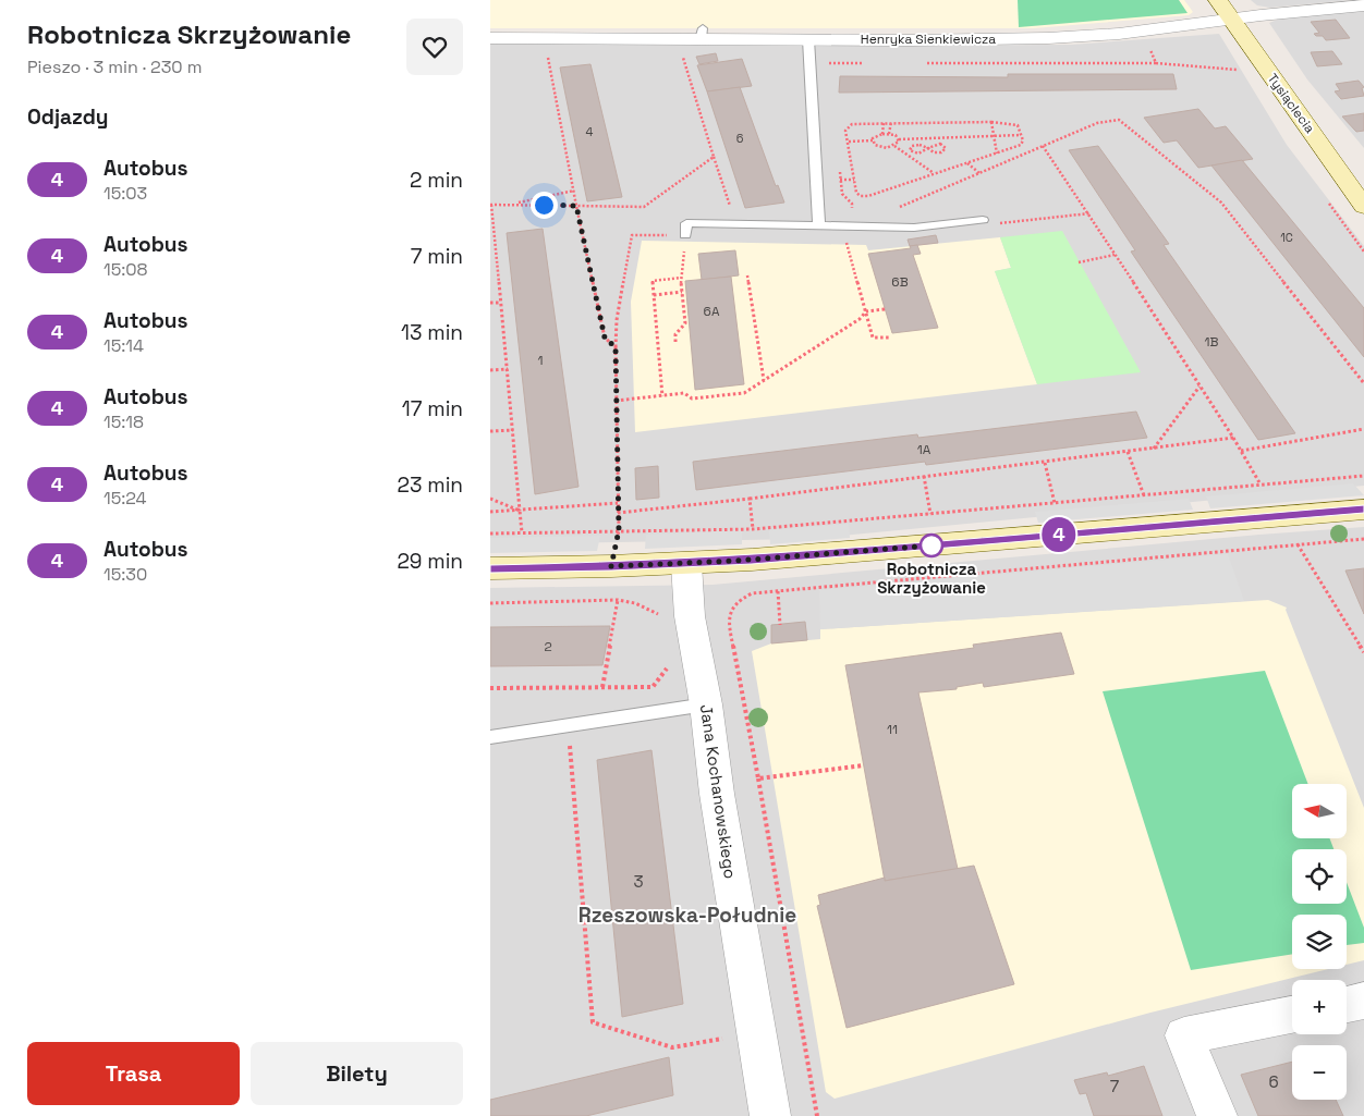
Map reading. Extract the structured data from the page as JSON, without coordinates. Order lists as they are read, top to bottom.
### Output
{
  "streets": {
    "street": ["Henryka Sienkiewicza", "Tysiąclecia", "Jana Kochanowskiego"]
  },
  "crossings": [
    ["Henryka Sienkiewicza", "Tysiąclecia"]
  ],
  "districts": ["Rzeszowska-Południe"],
  "places": ["Robotnicza Skrzyżowanie"],
  "lines": ["bus line 4"],
  "house_numbers": [
    "4",
    "6",
    "1C",
    "6B",
    "6A",
    "1B",
    "1",
    "1A",
    "2",
    "11",
    "3",
    "6",
    "7"
  ],
  "north": "left",
  "page": {
    "heading": [
      ["Robotnicza Skrzyżowanie", "Pieszo · 3 min · 230 m"],
      "Odjazdy"
    ],
    "on_map": "4",
    "list": [
      {
        "mark": "4",
        "name": "Autobus",
        "note": "15:03",
        "value": "2 min"
      },
      {
        "mark": "4",
        "name": "Autobus",
        "note": "15:08",
        "value": "7 min"
      },
      {
        "mark": "4",
        "name": "Autobus",
        "note": "15:14",
        "value": "13 min"
      },
      {
        "mark": "4",
        "name": "Autobus",
        "note": "15:18",
        "value": "17 min"
      },
      {
        "mark": "4",
        "name": "Autobus",
        "note": "15:24",
        "value": "23 min"
      },
      {
        "mark": "4",
        "name": "Autobus",
        "note": "15:30",
        "value": "29 min"
      }
    ],
    "map_buttons": ["+", "−"],
    "buttons": ["Trasa", "Bilety"]
  }
}
